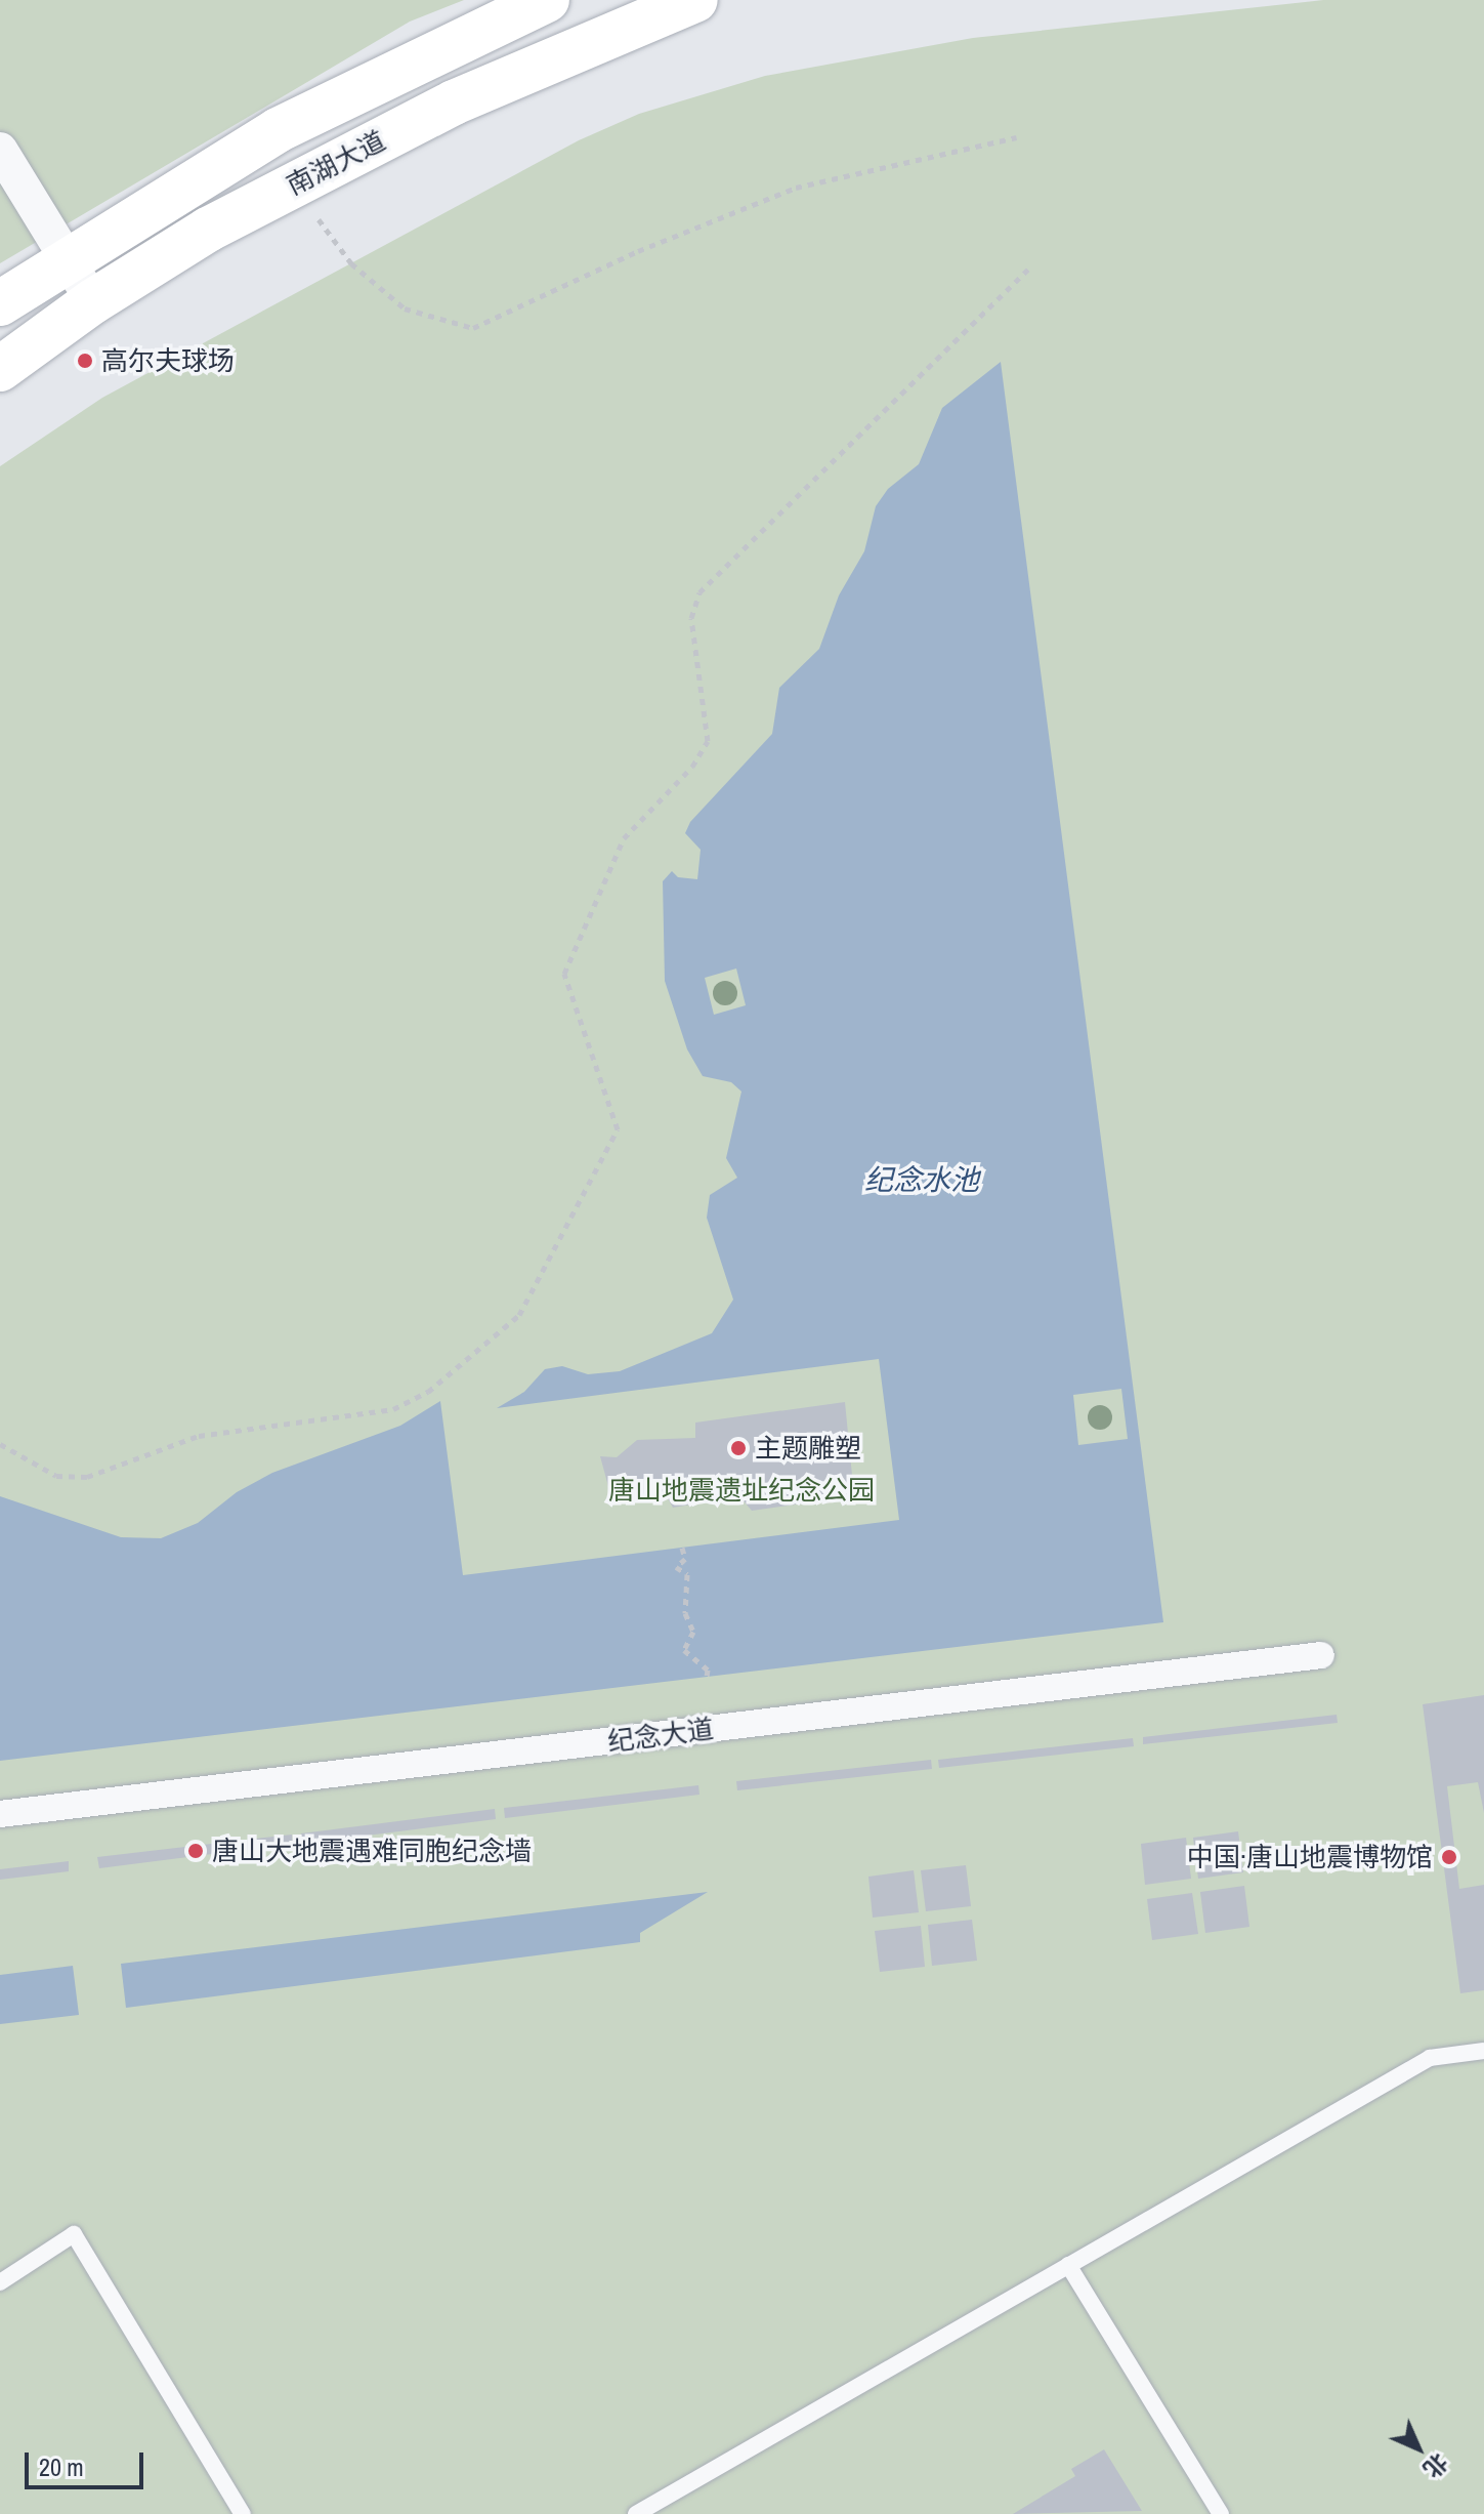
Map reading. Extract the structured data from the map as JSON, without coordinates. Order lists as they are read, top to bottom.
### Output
{
  "streets": {
    "highway": ["南湖大道"],
    "street": ["纪念大道"]
  },
  "water": ["纪念水池"],
  "parks": ["唐山地震遗址纪念公园"],
  "places": [
    "高尔夫球场",
    "主题雕塑",
    "唐山大地震遇难同胞纪念墙",
    "中国·唐山地震博物馆"
  ],
  "scale_bar": "20 m",
  "north": "bottom right"
}
